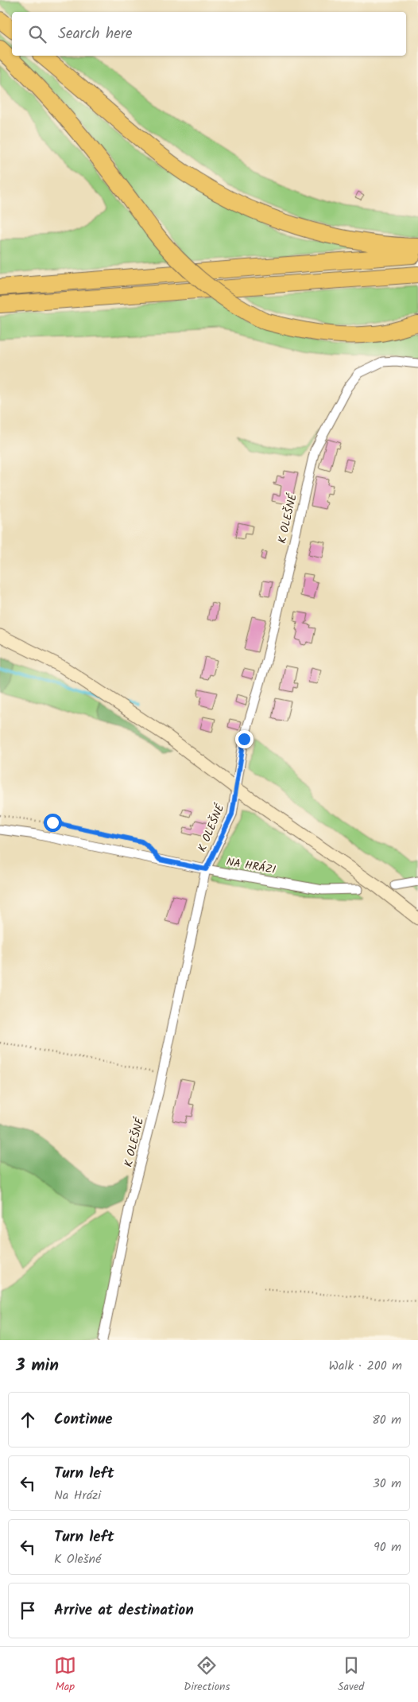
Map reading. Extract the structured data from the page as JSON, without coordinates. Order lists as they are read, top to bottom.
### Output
{
  "streets": {
    "street": ["K OLEŠNÉ", "NA HRÁZI"]
  },
  "crossings": [
    ["K OLEŠNÉ", "NA HRÁZI"]
  ],
  "page": {
    "search": "Search here",
    "heading": ["3 min", "Walk · 200 m"],
    "list": [
      ["Continue", "80 m"],
      ["Turn left", "Na Hrázi", "30 m"],
      ["Turn left", "K Olešné", "90 m"],
      "Arrive at destination"
    ],
    "nav": ["Map", "Directions", "Saved"]
  }
}
